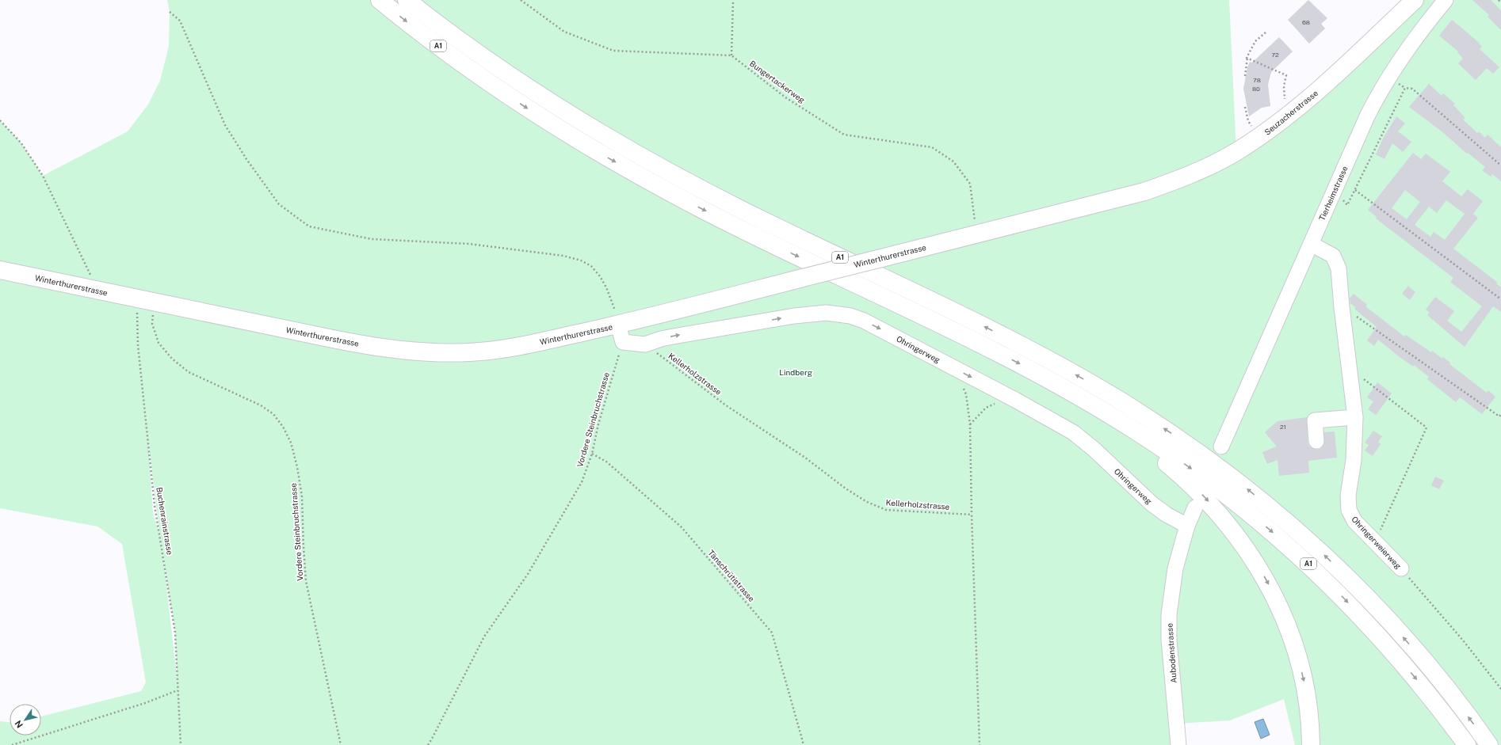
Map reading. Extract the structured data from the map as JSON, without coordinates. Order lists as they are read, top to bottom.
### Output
{
  "streets": {
    "main road": ["A1", "Seuzacherstrasse", "Winterthurerstrasse"],
    "street": [
      "Tierheimstrasse",
      "Ohringerweg",
      "Ohringerweierweg",
      "Aubodenstrasse"
    ],
    "path": [
      "Bungertackerweg",
      "Kellerholzstrasse",
      "Vordere Steinbruchstrasse",
      "Buchenrainstrasse",
      "Tänschrütistrasse"
    ]
  },
  "crossings": [
    ["Bungertackerweg", "Winterthurerstrasse"],
    ["Seuzacherstrasse", "Winterthurerstrasse"],
    ["Tierheimstrasse", "Ohringerweierweg"],
    ["Winterthurerstrasse", "Buchenrainstrasse"],
    ["Ohringerweg", "Kellerholzstrasse"],
    ["Ohringerweg", "Vordere Steinbruchstrasse"],
    ["Ohringerweg", "Aubodenstrasse"],
    ["Vordere Steinbruchstrasse", "Tänschrütistrasse"]
  ],
  "one_way": ["Ohringerweg"],
  "parks": ["Lindberg"],
  "house_numbers": [
    "68",
    "72",
    "78",
    "80",
    "21"
  ],
  "north": "bottom left"
}
